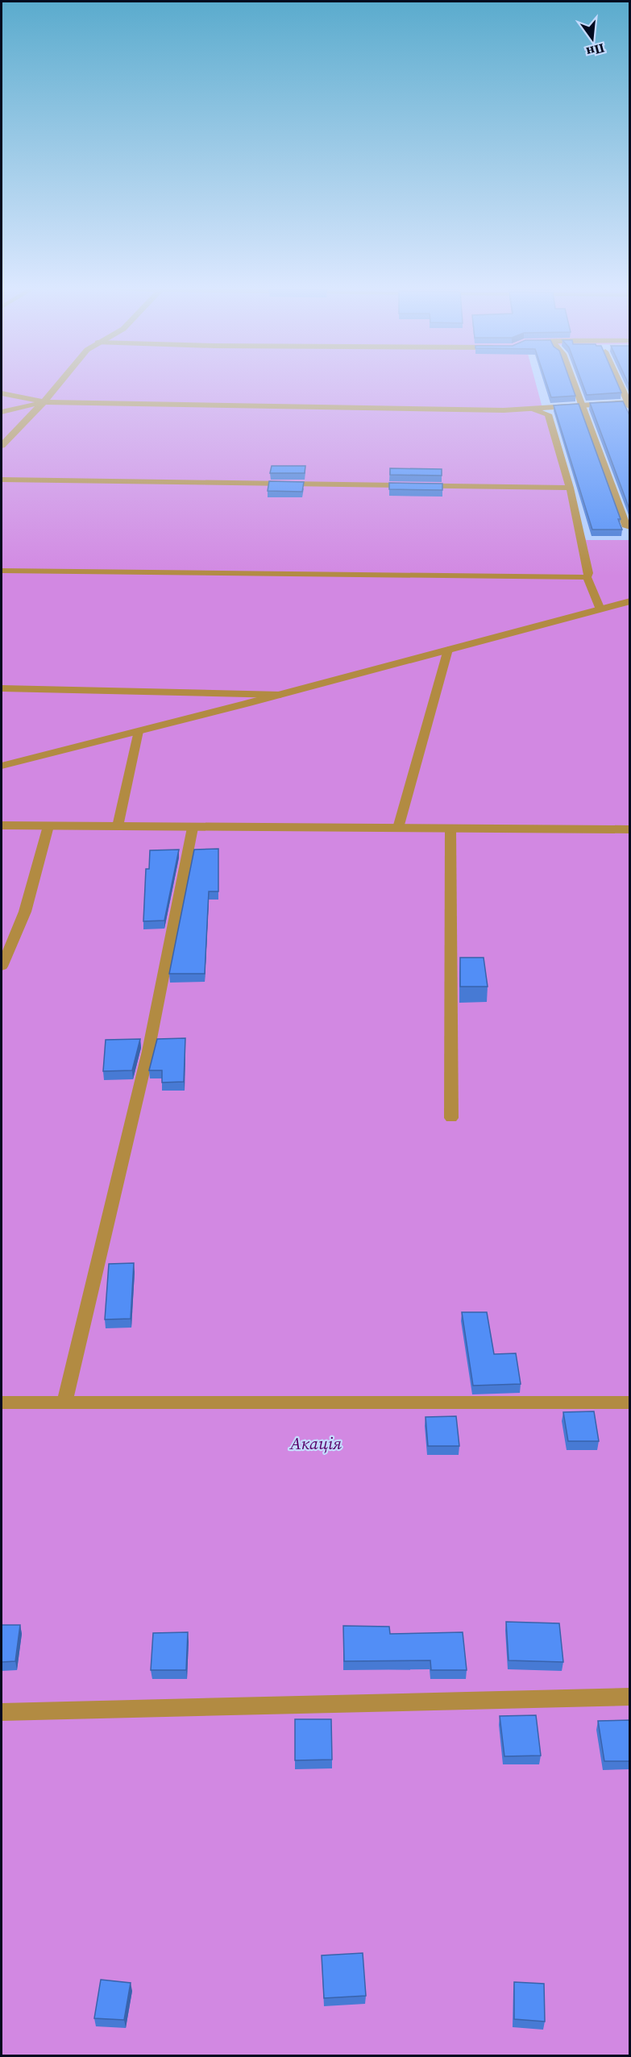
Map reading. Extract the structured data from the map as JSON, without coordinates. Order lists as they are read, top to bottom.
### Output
{
  "parks": ["Акація"],
  "north": "bottom"
}
